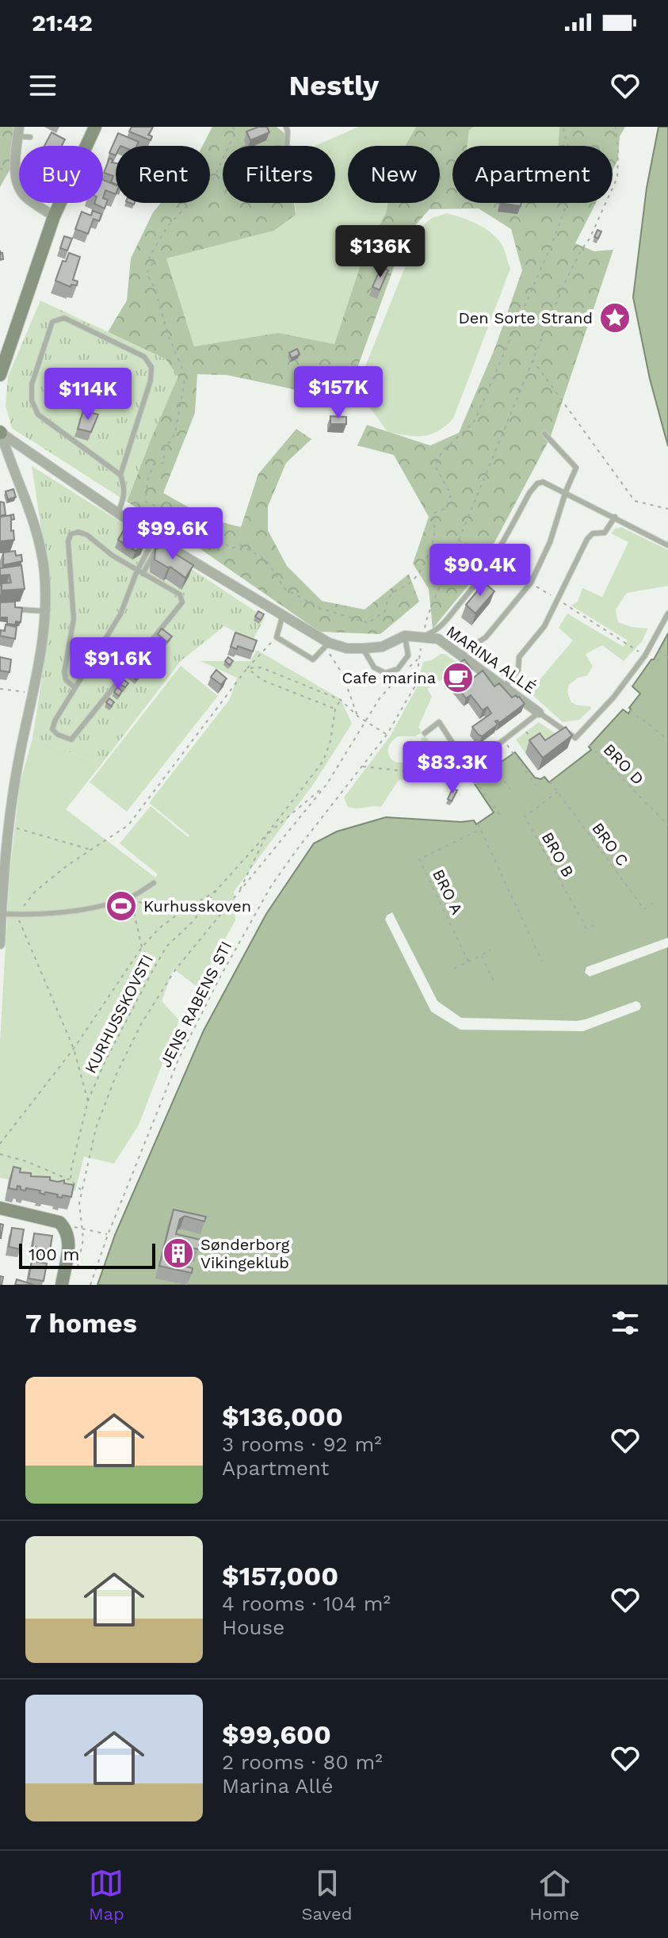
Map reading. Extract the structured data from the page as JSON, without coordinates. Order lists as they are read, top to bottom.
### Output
{
  "streets": {
    "street": ["MARINA ALLÉ"],
    "path": [
      "BRO D",
      "BRO C",
      "BRO B",
      "BRO A",
      "JENS RABENS STI",
      "KURHUSSKOVSTI"
    ]
  },
  "crossings": [
    ["BRO C", "BRO B"]
  ],
  "places": {
    "place": ["Den Sorte Strand"],
    "cafe": ["Cafe marina"],
    "sports": ["Kurhusskoven"],
    "building": ["Sønderborg Vikingeklub"]
  },
  "scale_bar": "100 m",
  "page": {
    "status": "21:42",
    "header": "Nestly",
    "chip": [
      "Buy",
      "Rent",
      "Filters",
      "New",
      "Apartment"
    ],
    "price": [
      "$136K",
      "$157K",
      "$114K",
      "$99.6K",
      "$90.4K",
      "$91.6K",
      "$83.3K"
    ],
    "scale": "100 m",
    "heading": "7 homes",
    "list": [
      {
        "name": "$136,000",
        "note": "3 rooms · 92 m² · Apartment"
      },
      {
        "name": "$157,000",
        "note": "4 rooms · 104 m² · House"
      },
      {
        "name": "$99,600",
        "note": "2 rooms · 80 m² · Marina Allé"
      }
    ],
    "tabs": ["Map", "Saved", "Home"]
  }
}
